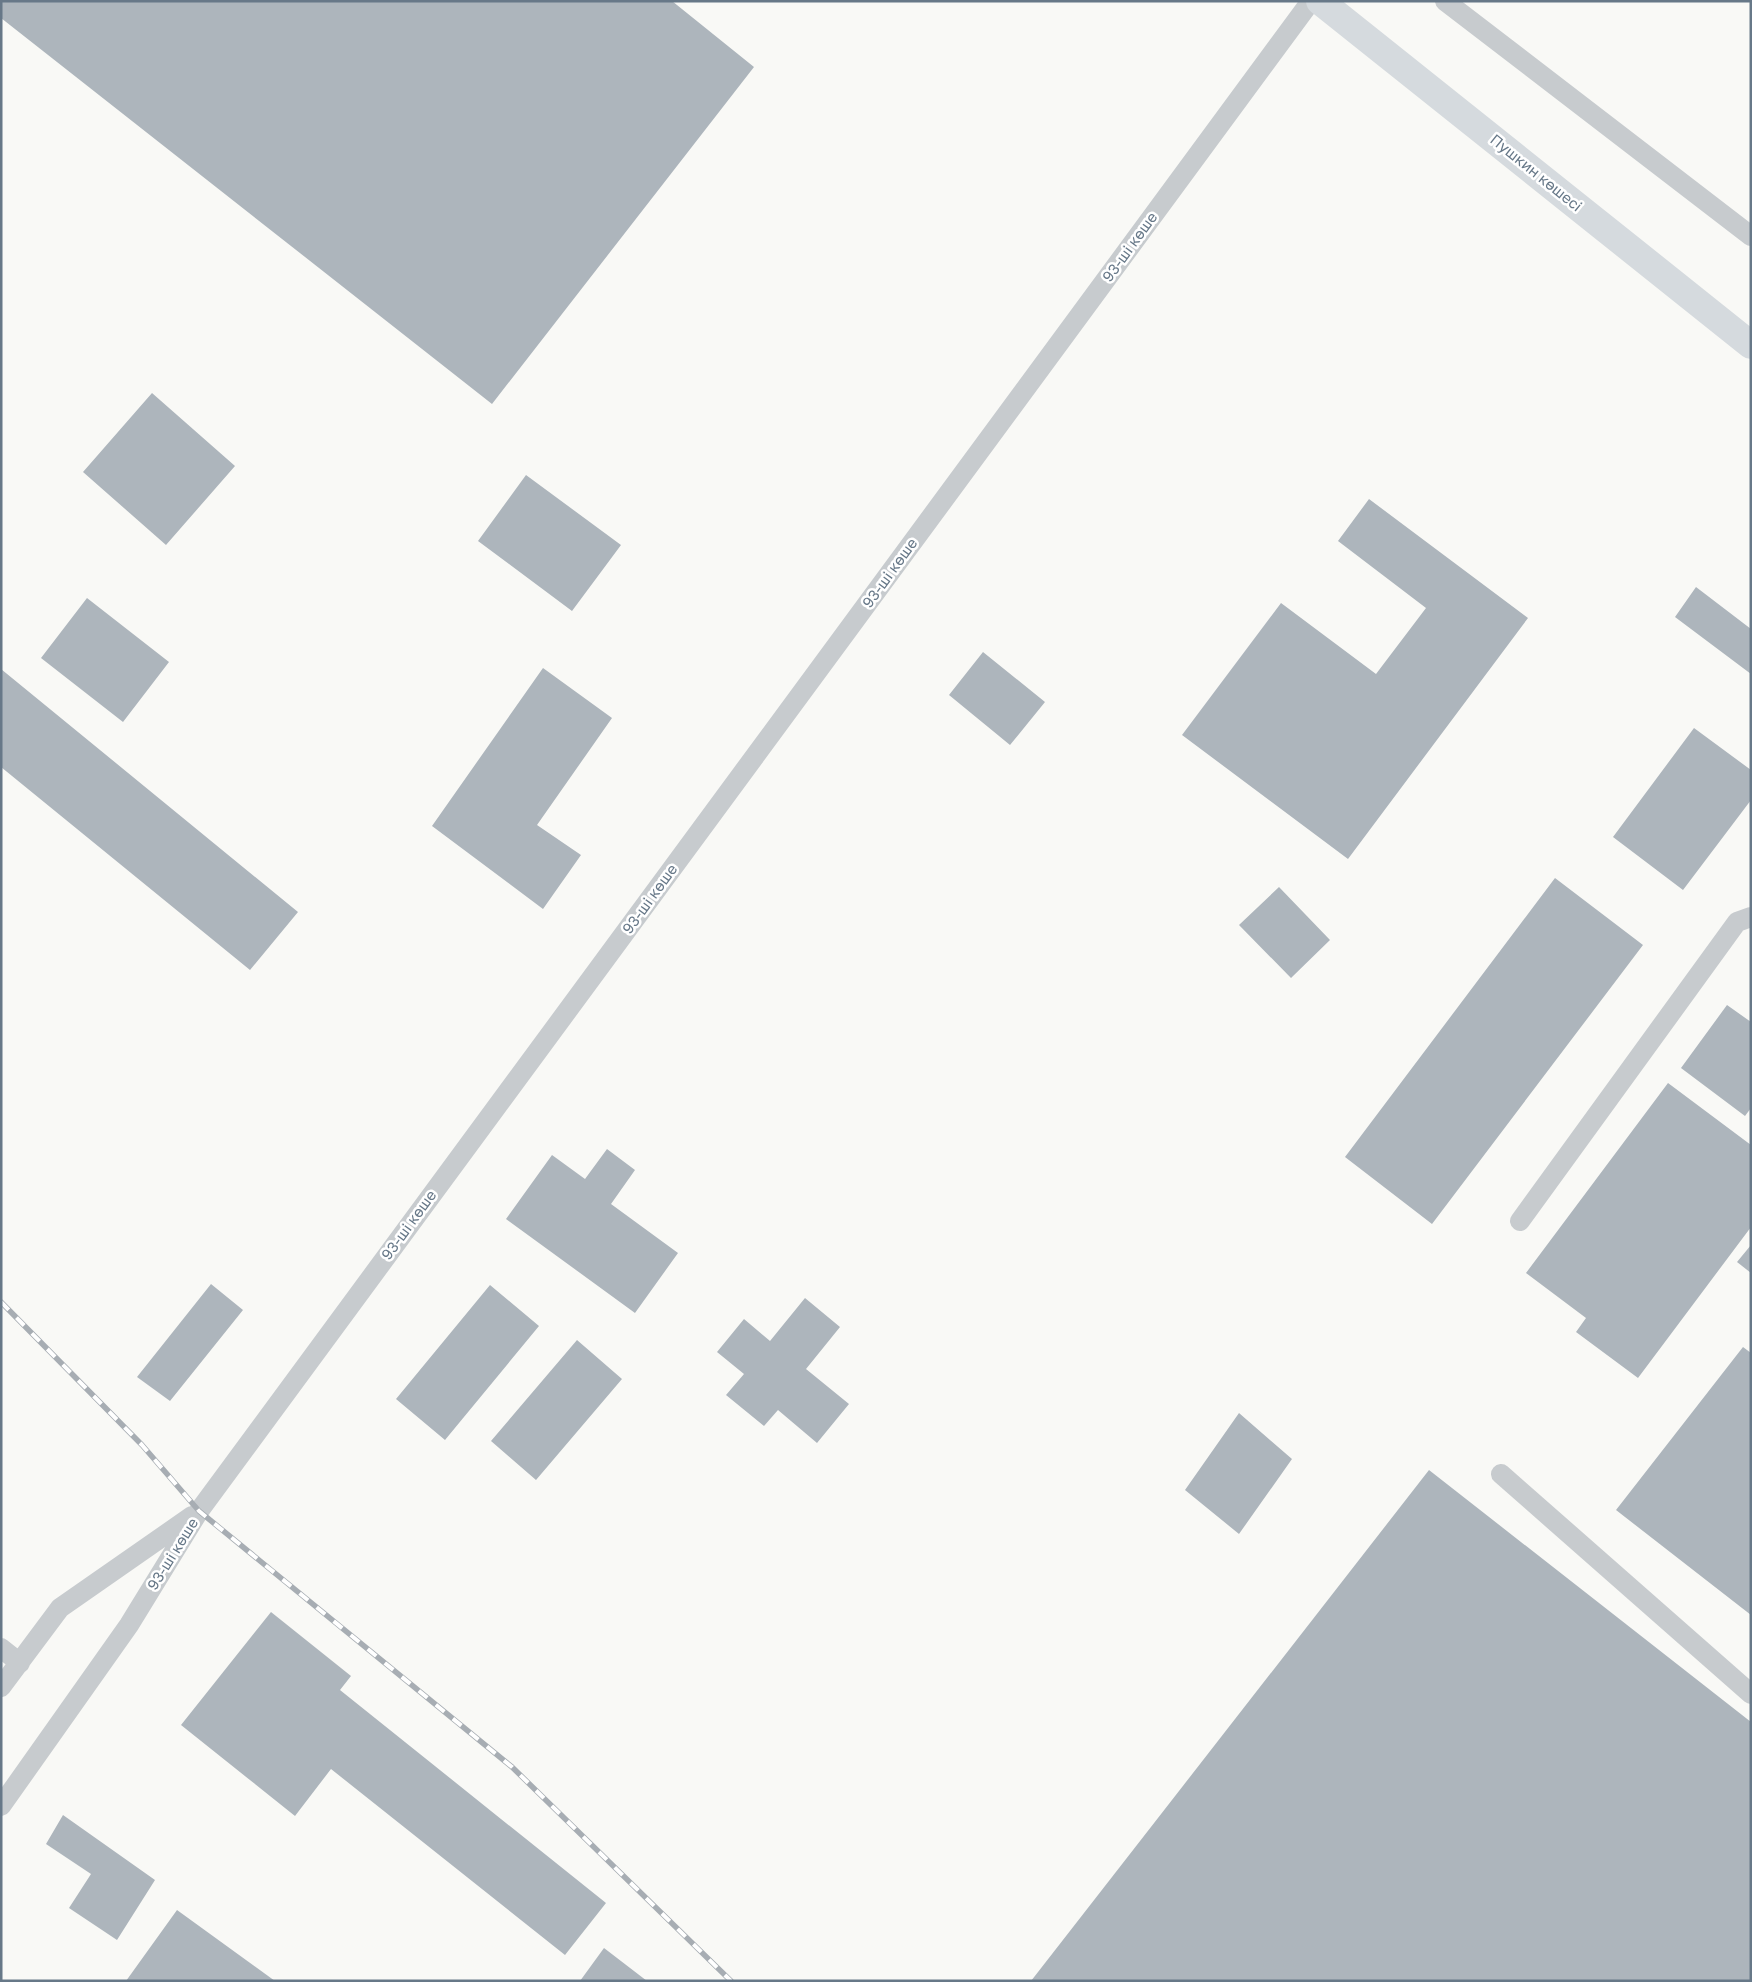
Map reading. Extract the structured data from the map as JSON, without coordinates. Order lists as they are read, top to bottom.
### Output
{
  "streets": {
    "main road": ["Пушкин көшесі"],
    "lane": ["93-ші көше"]
  }
}
